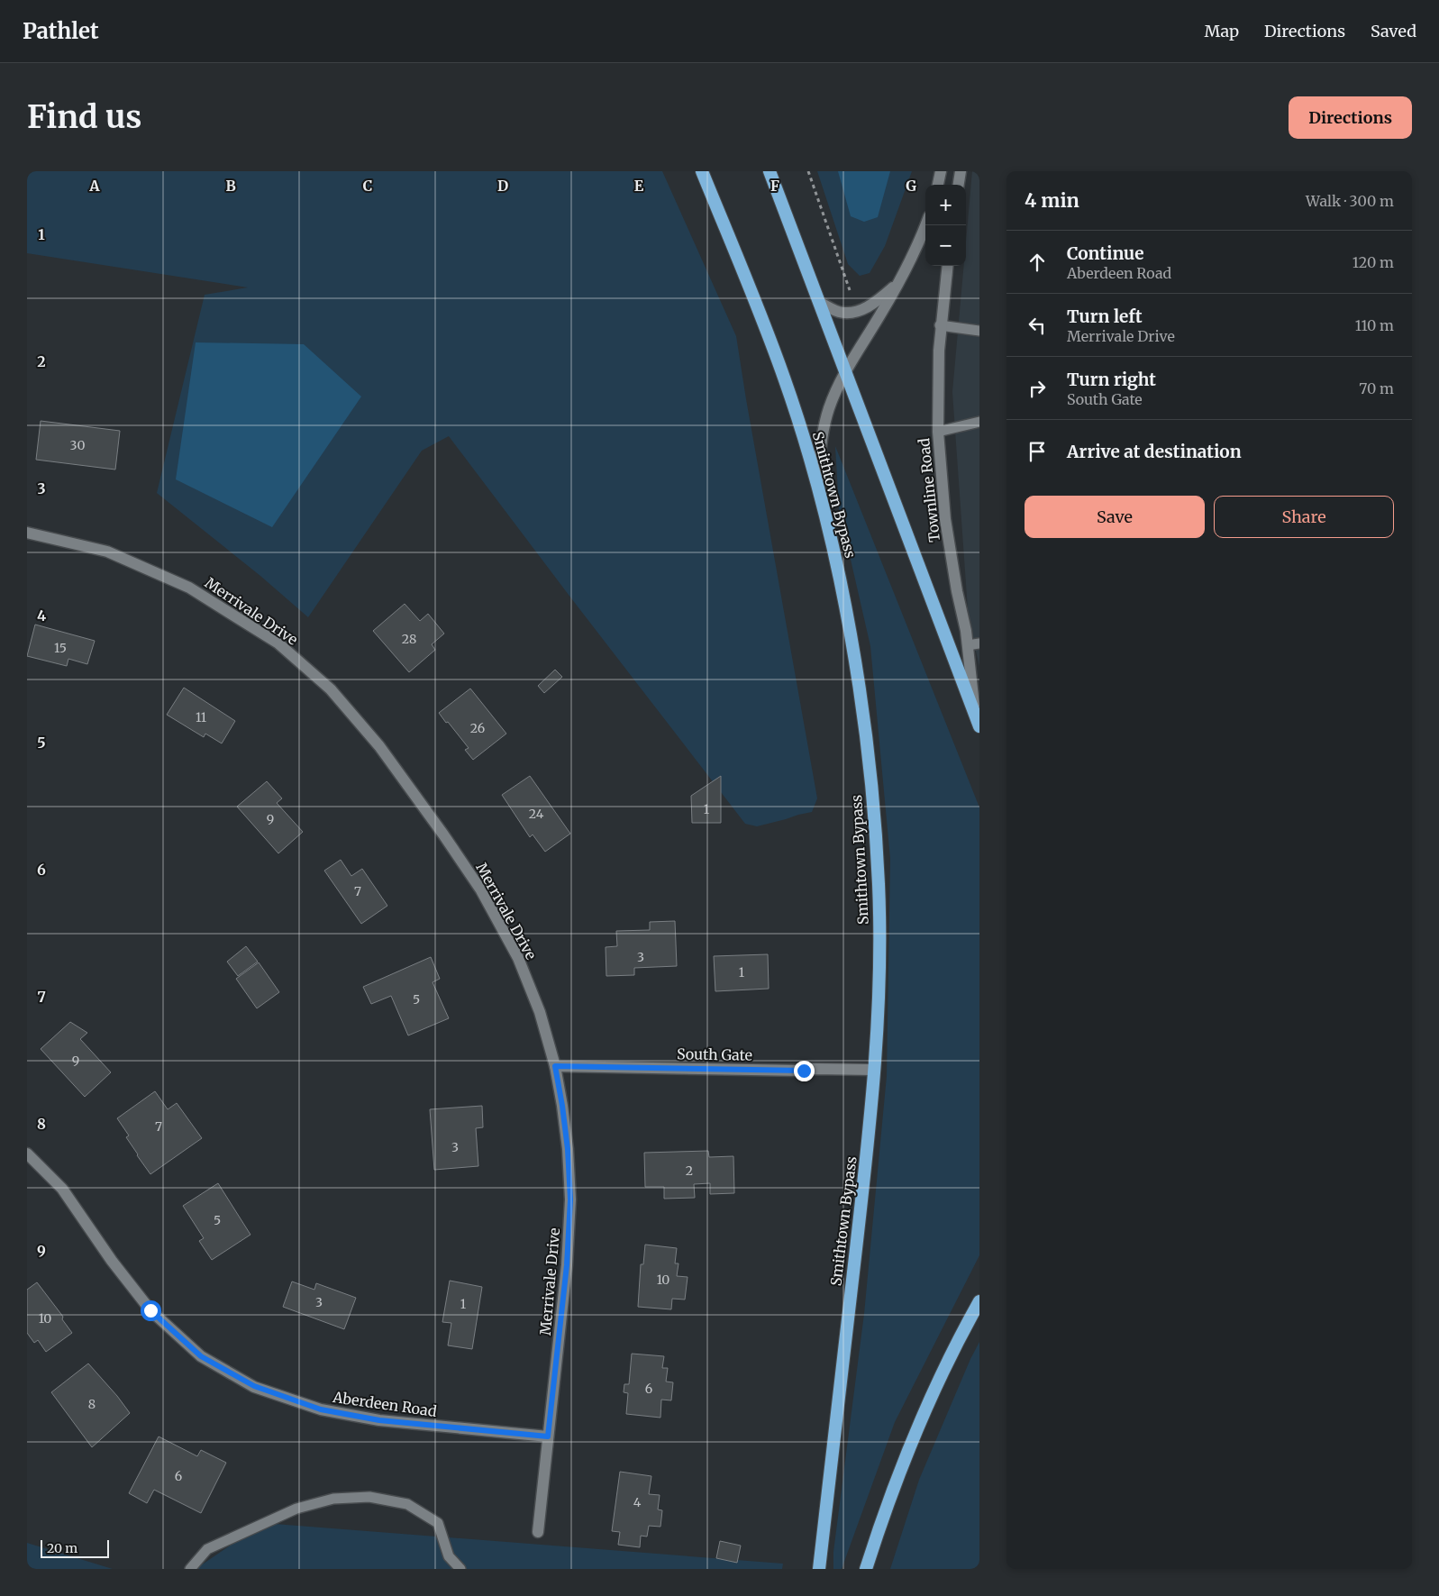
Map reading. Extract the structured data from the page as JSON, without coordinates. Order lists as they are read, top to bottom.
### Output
{
  "streets": {
    "highway": ["Smithtown Bypass"],
    "street": [
      "Townline Road",
      "Merrivale Drive",
      "South Gate",
      "Aberdeen Road"
    ]
  },
  "crossings": [
    ["Smithtown Bypass", "South Gate"],
    ["Merrivale Drive", "South Gate"],
    ["Merrivale Drive", "Aberdeen Road"]
  ],
  "house_numbers": [
    "30",
    "28",
    "15",
    "11",
    "26",
    "1",
    "24",
    "9",
    "7",
    "3",
    "1",
    "5",
    "9",
    "7",
    "3",
    "2",
    "5",
    "10",
    "3",
    "1",
    "10",
    "6",
    "8",
    "6",
    "4"
  ],
  "scale_bar": "20 m",
  "page": {
    "header": "Pathlet",
    "nav": ["Map", "Directions", "Saved"],
    "buttons": [
      "Directions",
      ["Save", "Share"]
    ],
    "title": "Find us",
    "heading": ["4 min", "Walk · 300 m"],
    "map_buttons": ["+", "−"],
    "list": [
      ["Continue", "Aberdeen Road", "120 m"],
      ["Turn left", "Merrivale Drive", "110 m"],
      ["Turn right", "South Gate", "70 m"],
      "Arrive at destination"
    ],
    "scale": "20 m"
  },
  "grid": {
    "columns": [
      "A",
      "B",
      "C",
      "D",
      "E",
      "F",
      "G"
    ],
    "rows": [
      "1",
      "2",
      "3",
      "4",
      "5",
      "6",
      "7",
      "8",
      "9"
    ]
  }
}
